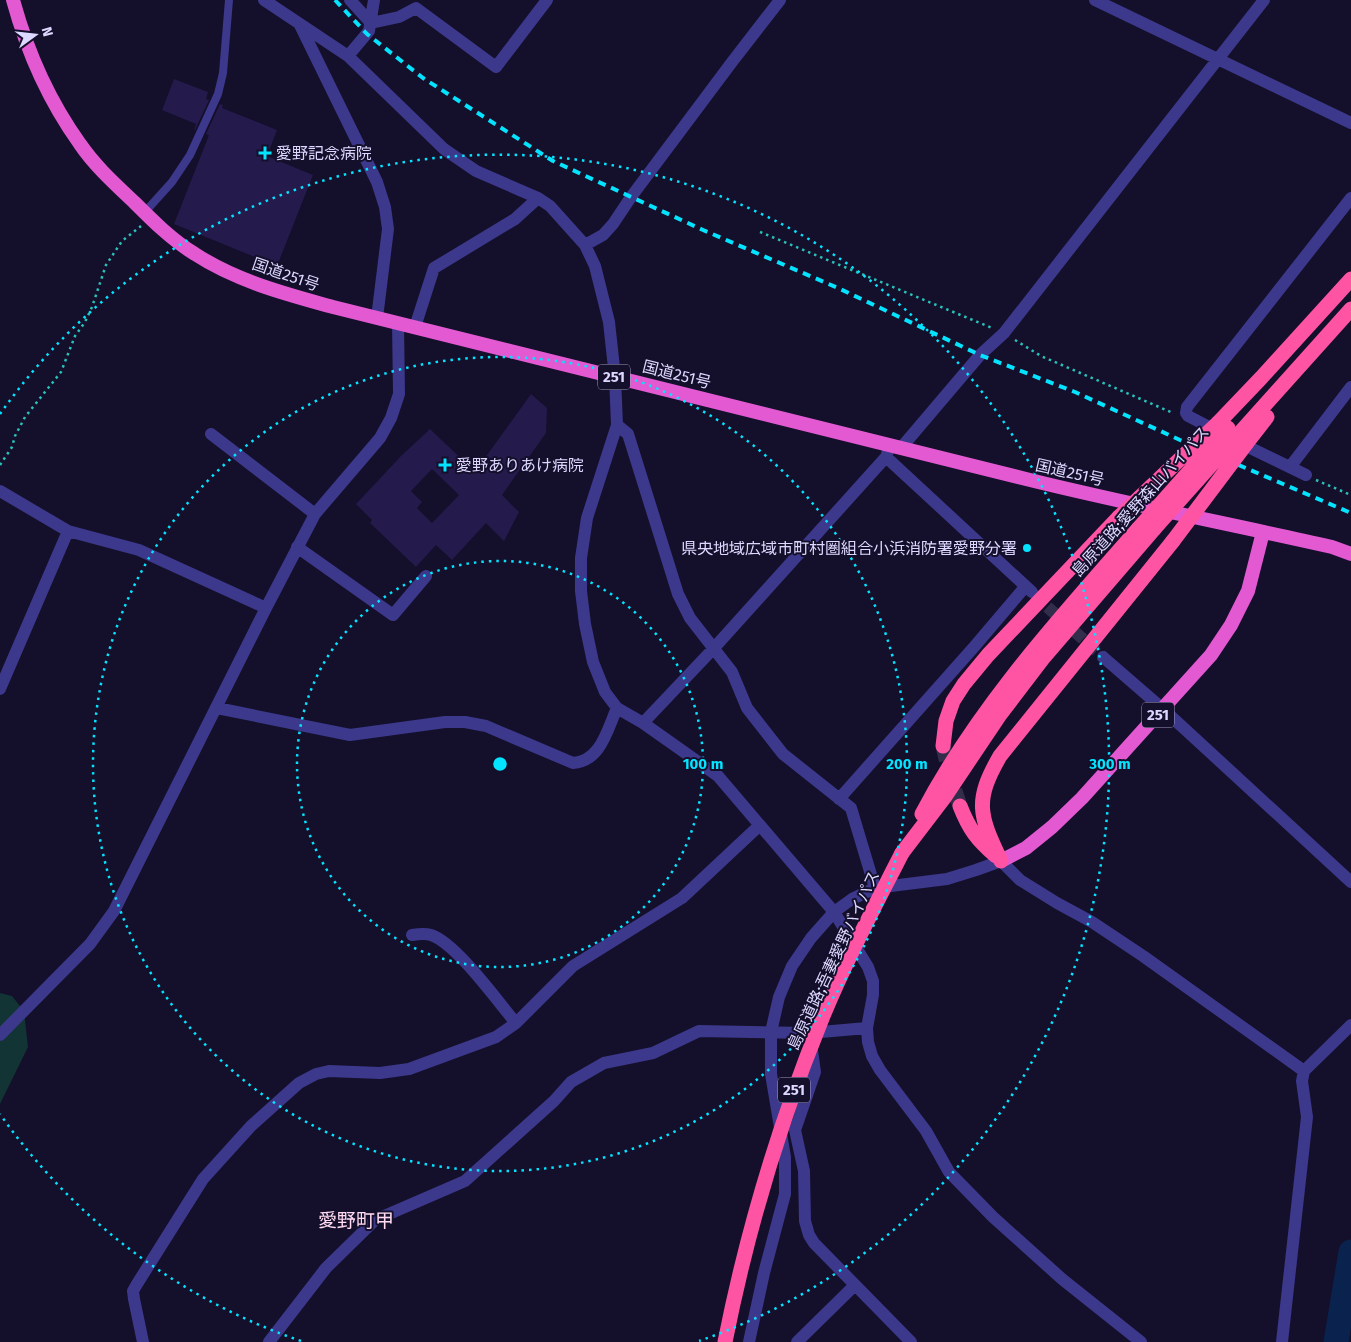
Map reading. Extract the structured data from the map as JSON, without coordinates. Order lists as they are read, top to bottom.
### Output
{
  "streets": {
    "highway": [
      "国道251号",
      "251",
      "島原道路;愛野森山バイパス",
      "島原道路;吾妻愛野バイパス"
    ]
  },
  "crossings": [
    ["国道251号", "251"],
    ["島原道路;愛野森山バイパス", "島原道路;吾妻愛野バイパス"]
  ],
  "districts": ["愛野町甲"],
  "places": {
    "health": ["愛野記念病院", "愛野ありあけ病院"],
    "other": ["県央地域広域市町村圏組合小浜消防署愛野分署"]
  },
  "north": "right",
  "rings": ["100 m", "200 m", "300 m"]
}
